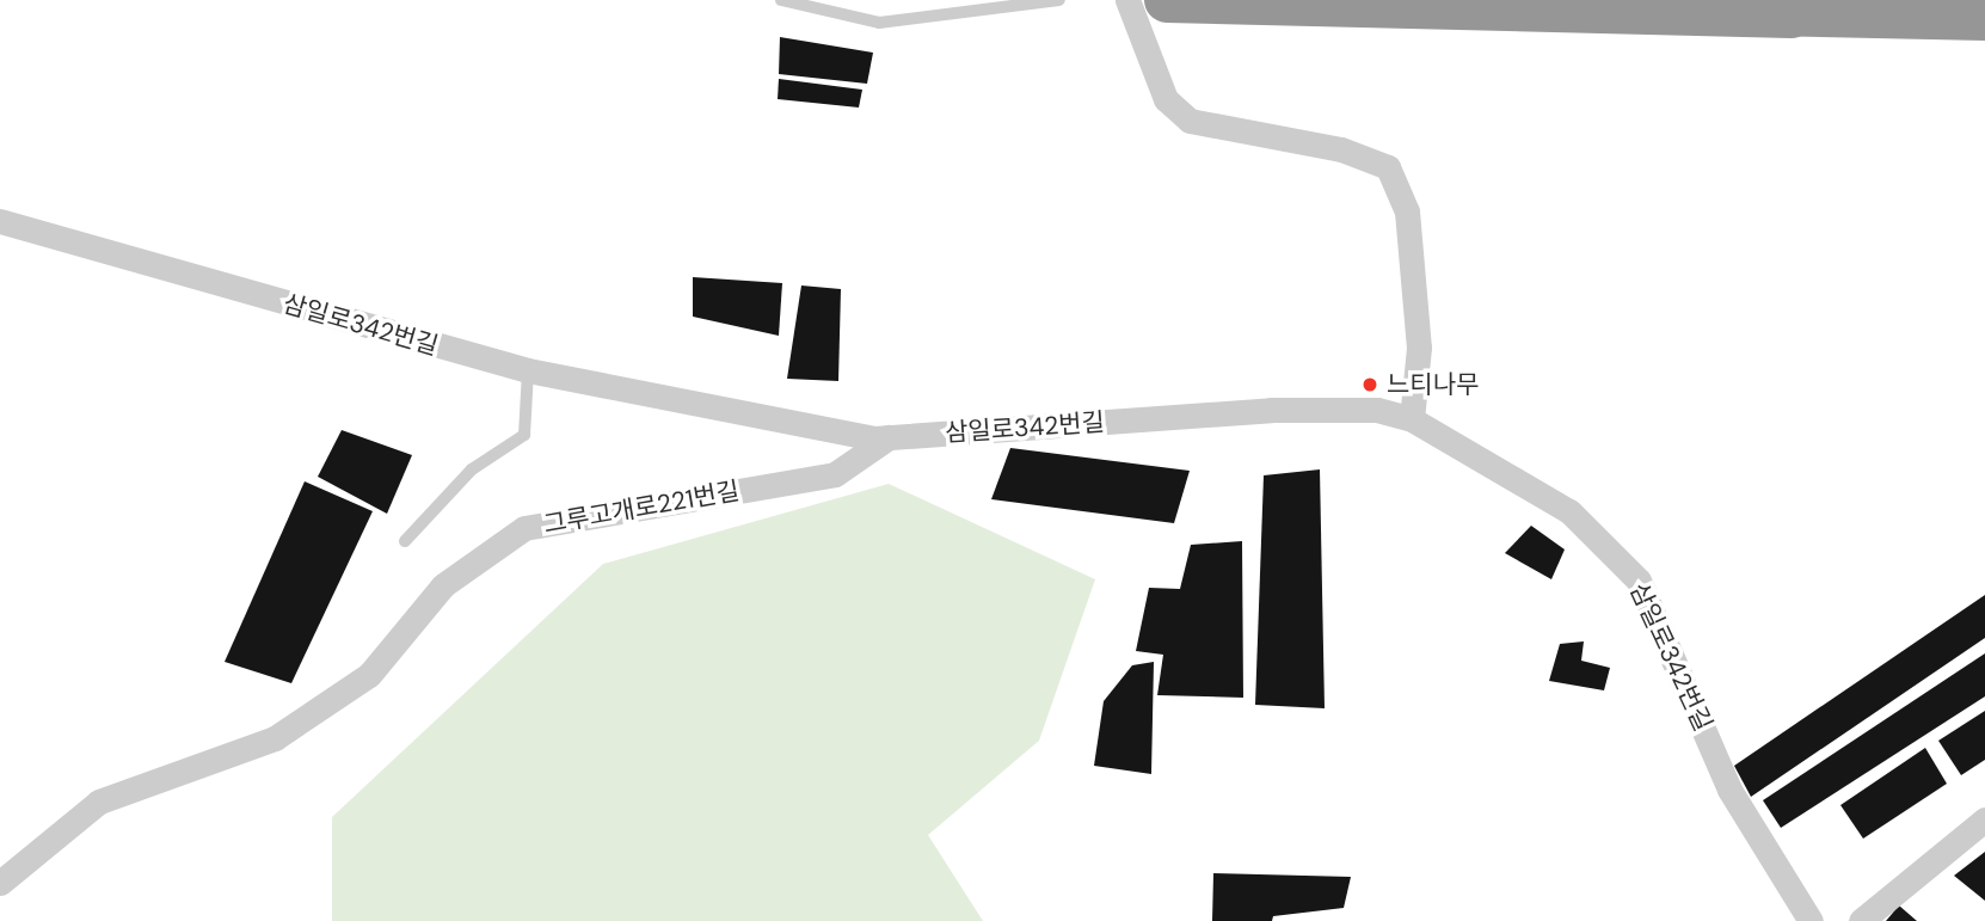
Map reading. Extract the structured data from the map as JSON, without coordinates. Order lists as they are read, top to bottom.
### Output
{
  "streets": {
    "street": ["삼일로342번길", "그루고개로221번길"]
  },
  "crossings": [
    ["삼일로342번길", "그루고개로221번길"]
  ],
  "places": ["느티나무"]
}
